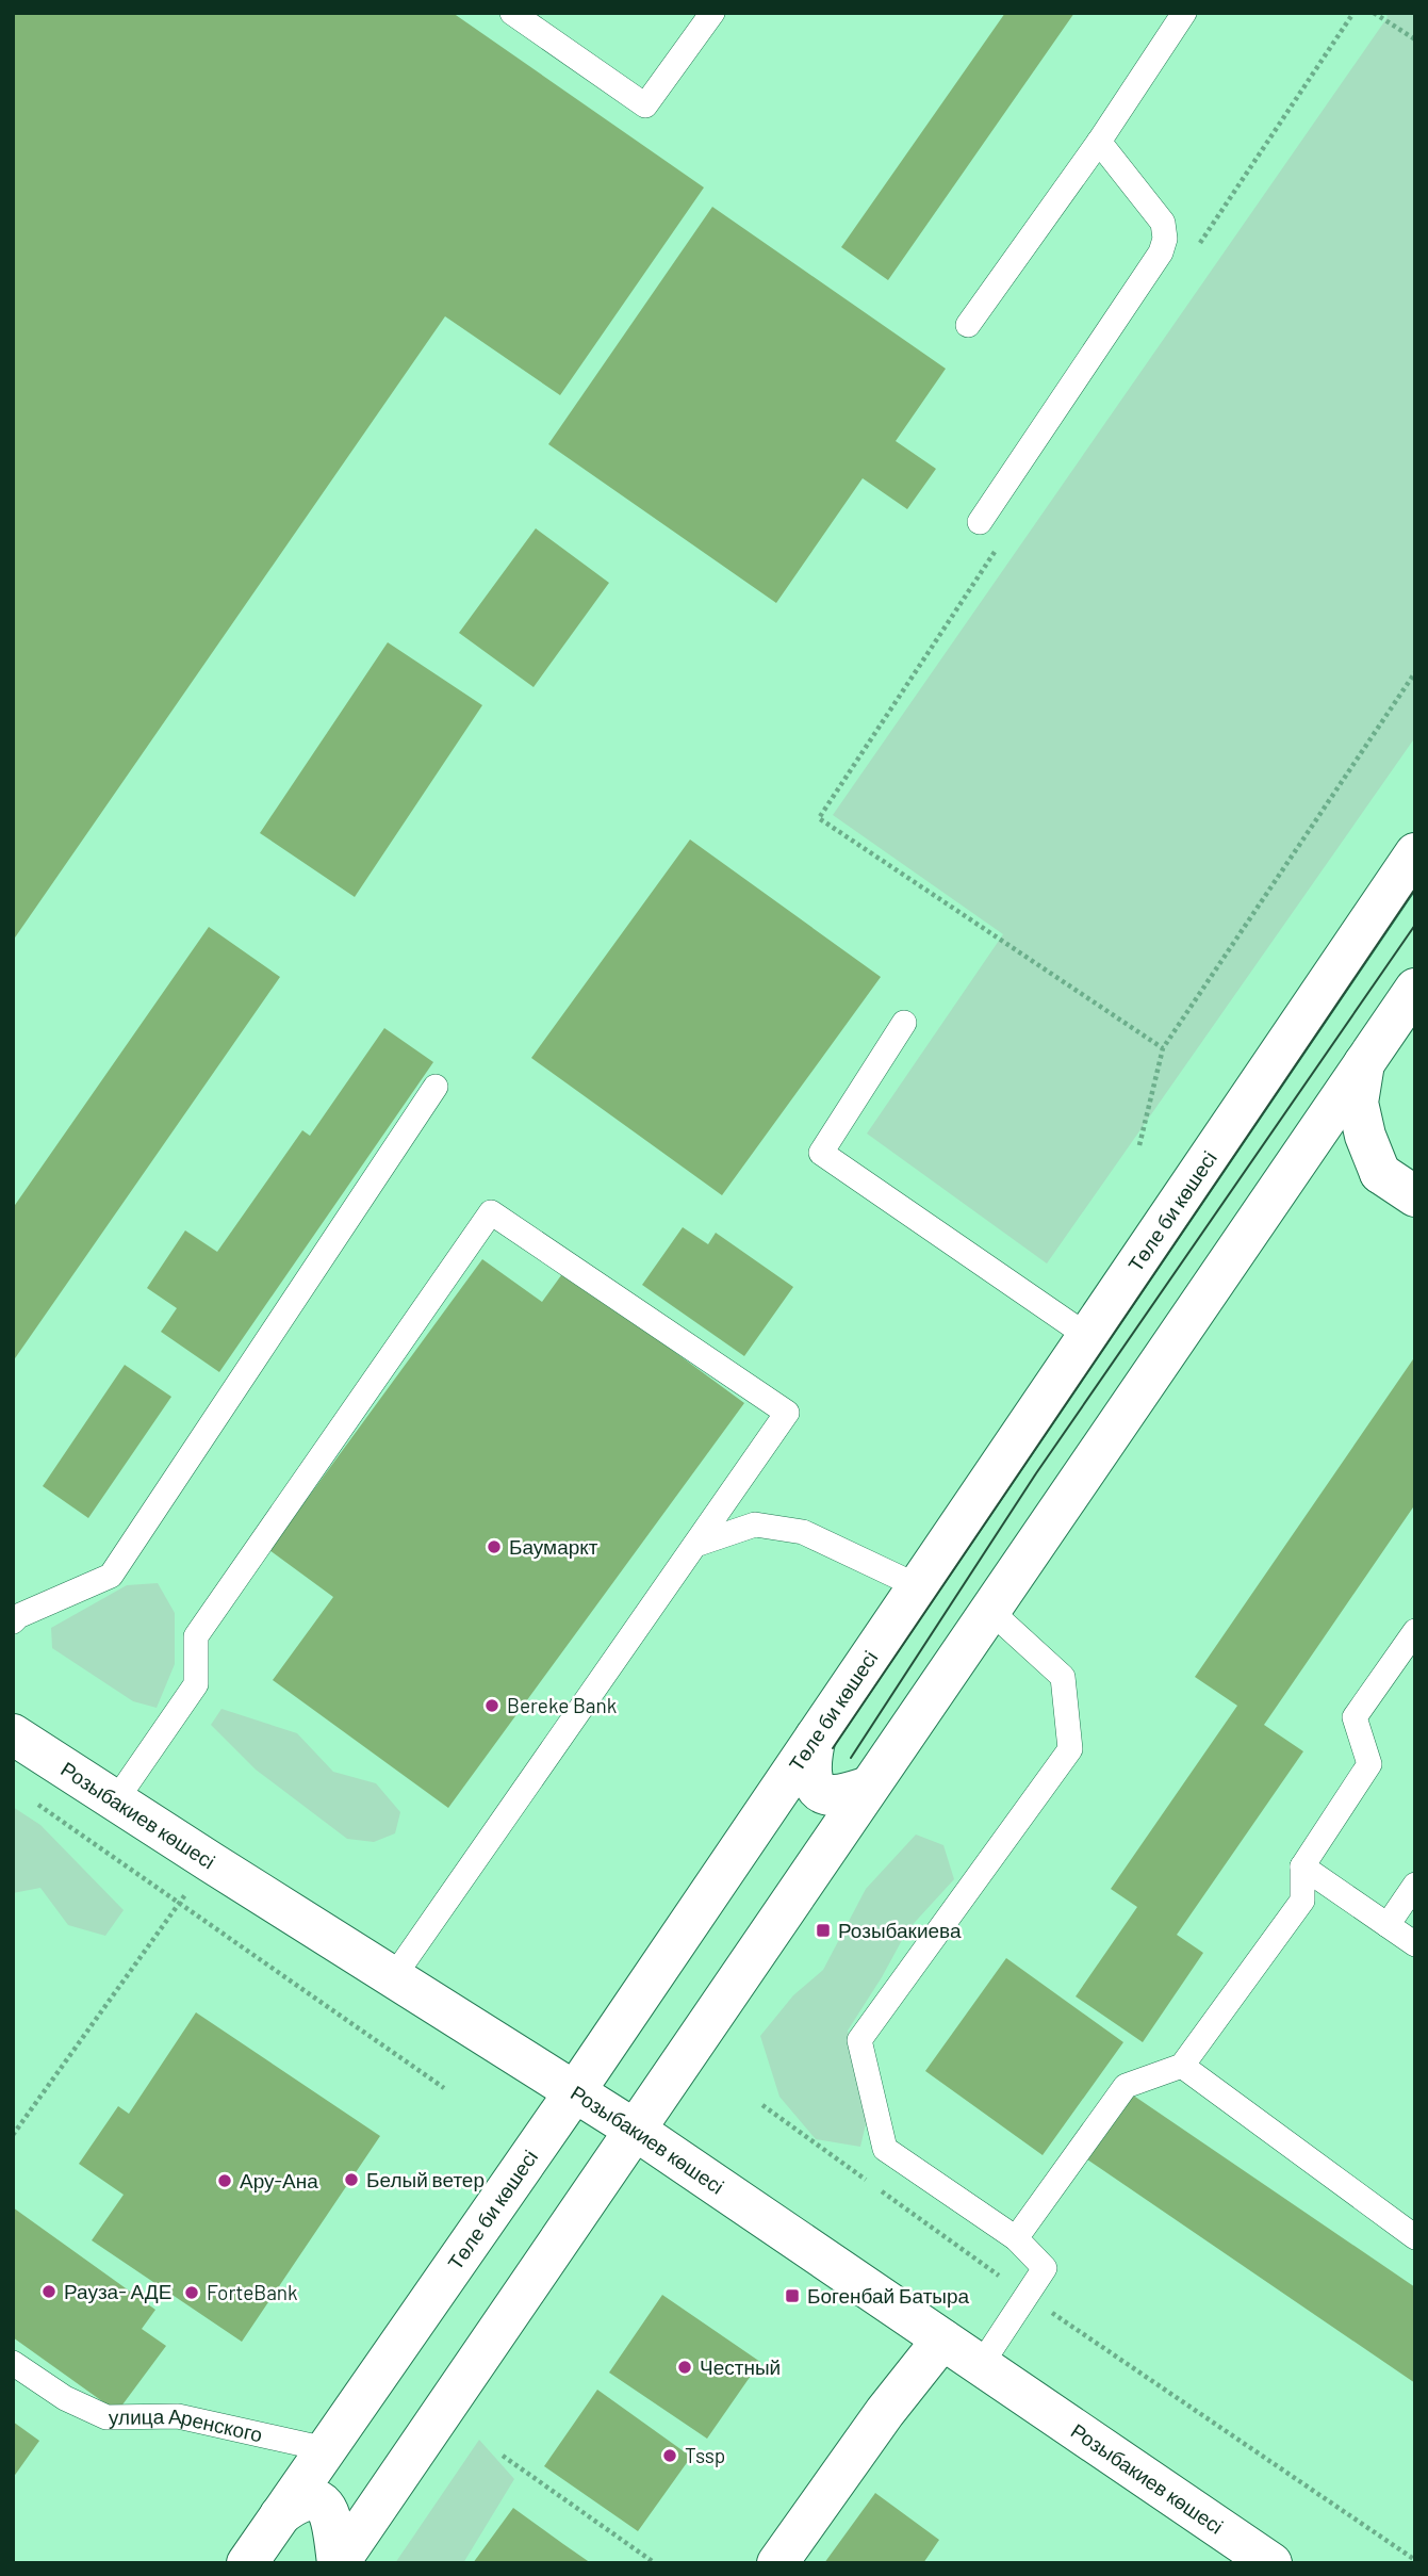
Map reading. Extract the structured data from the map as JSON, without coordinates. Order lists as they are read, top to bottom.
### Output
{
  "streets": {
    "main road": ["Төле би көшесі", "Розыбакиев көшесі"],
    "lane": ["улица Аренского"]
  },
  "crossings": [
    ["Төле би көшесі", "Розыбакиев көшесі"],
    ["Төле би көшесі", "улица Аренского"]
  ],
  "places": {
    "other": [
      "Баумаркт",
      "Bereke Bank",
      "Белый ветер",
      "Ару-Ана",
      "Рауза- АДЕ",
      "ForteBank",
      "Честный",
      "Tssp"
    ],
    "transit": ["Розыбакиева", "Богенбай Батыра"]
  }
}
